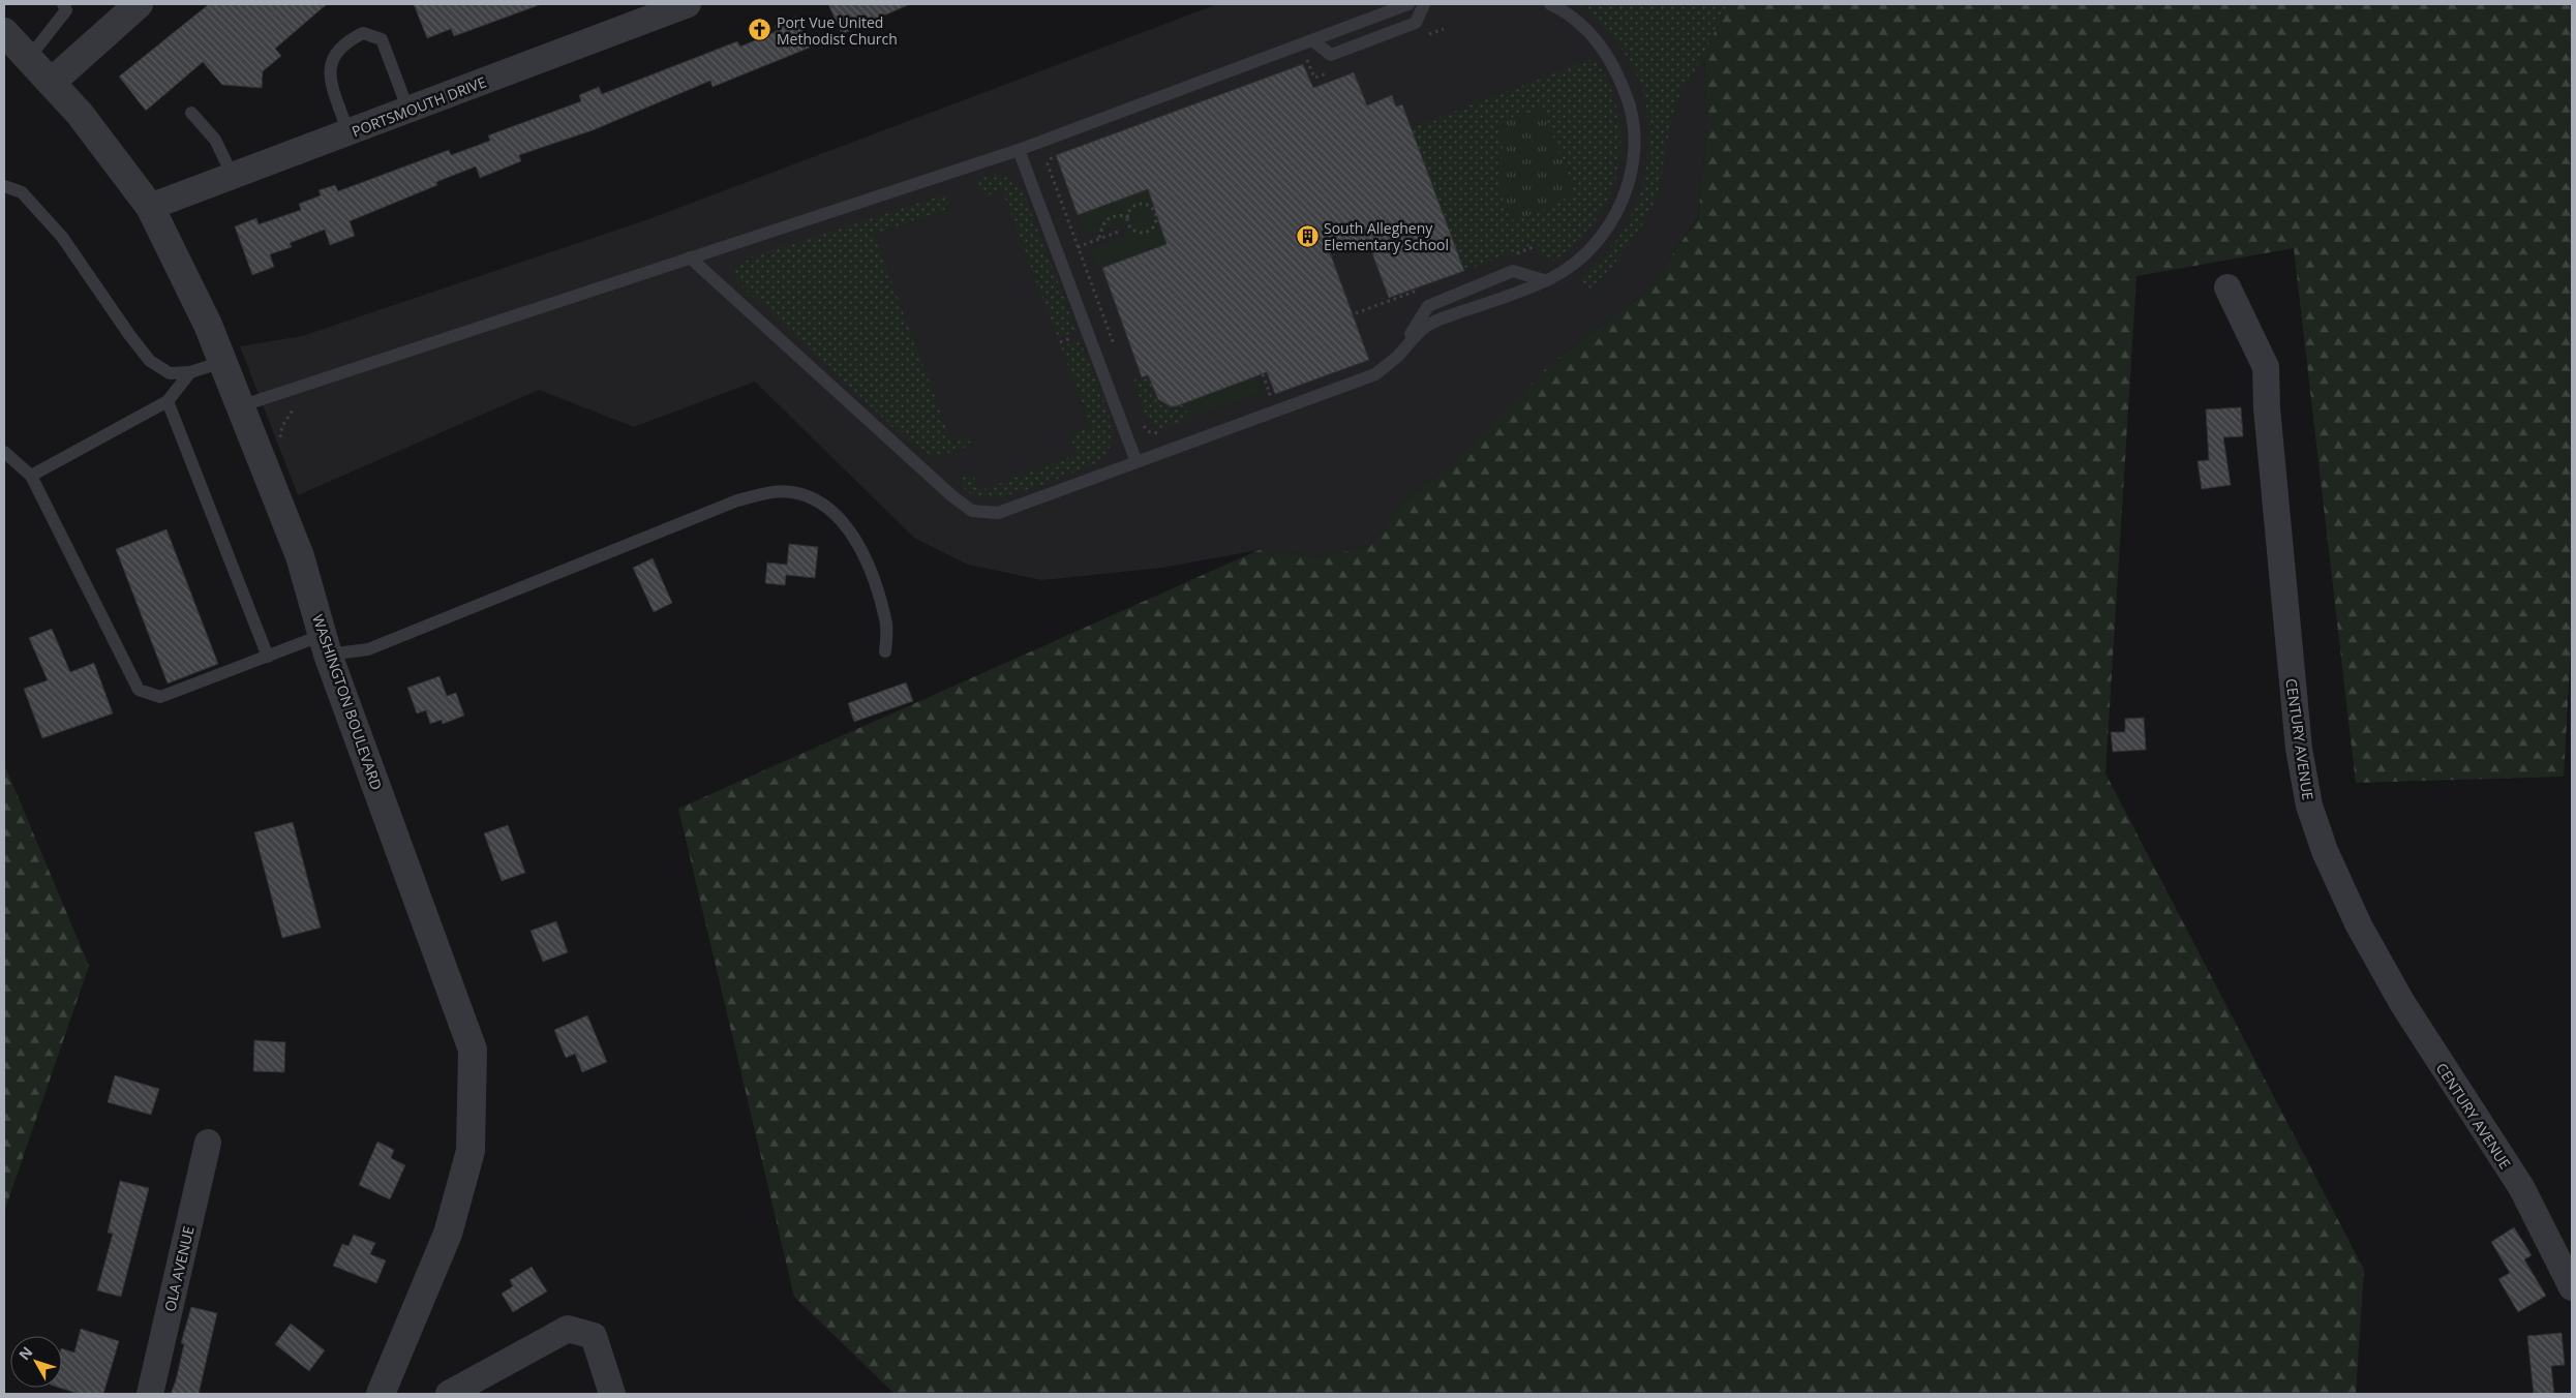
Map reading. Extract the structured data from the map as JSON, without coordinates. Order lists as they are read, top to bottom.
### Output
{
  "streets": {
    "street": [
      "PORTSMOUTH DRIVE",
      "WASHINGTON BOULEVARD",
      "CENTURY AVENUE",
      "OLA AVENUE"
    ]
  },
  "crossings": [
    ["PORTSMOUTH DRIVE", "WASHINGTON BOULEVARD"]
  ],
  "places": {
    "church": ["Port Vue United Methodist Church"],
    "building": ["South Allegheny Elementary School"]
  },
  "north": "top left"
}
